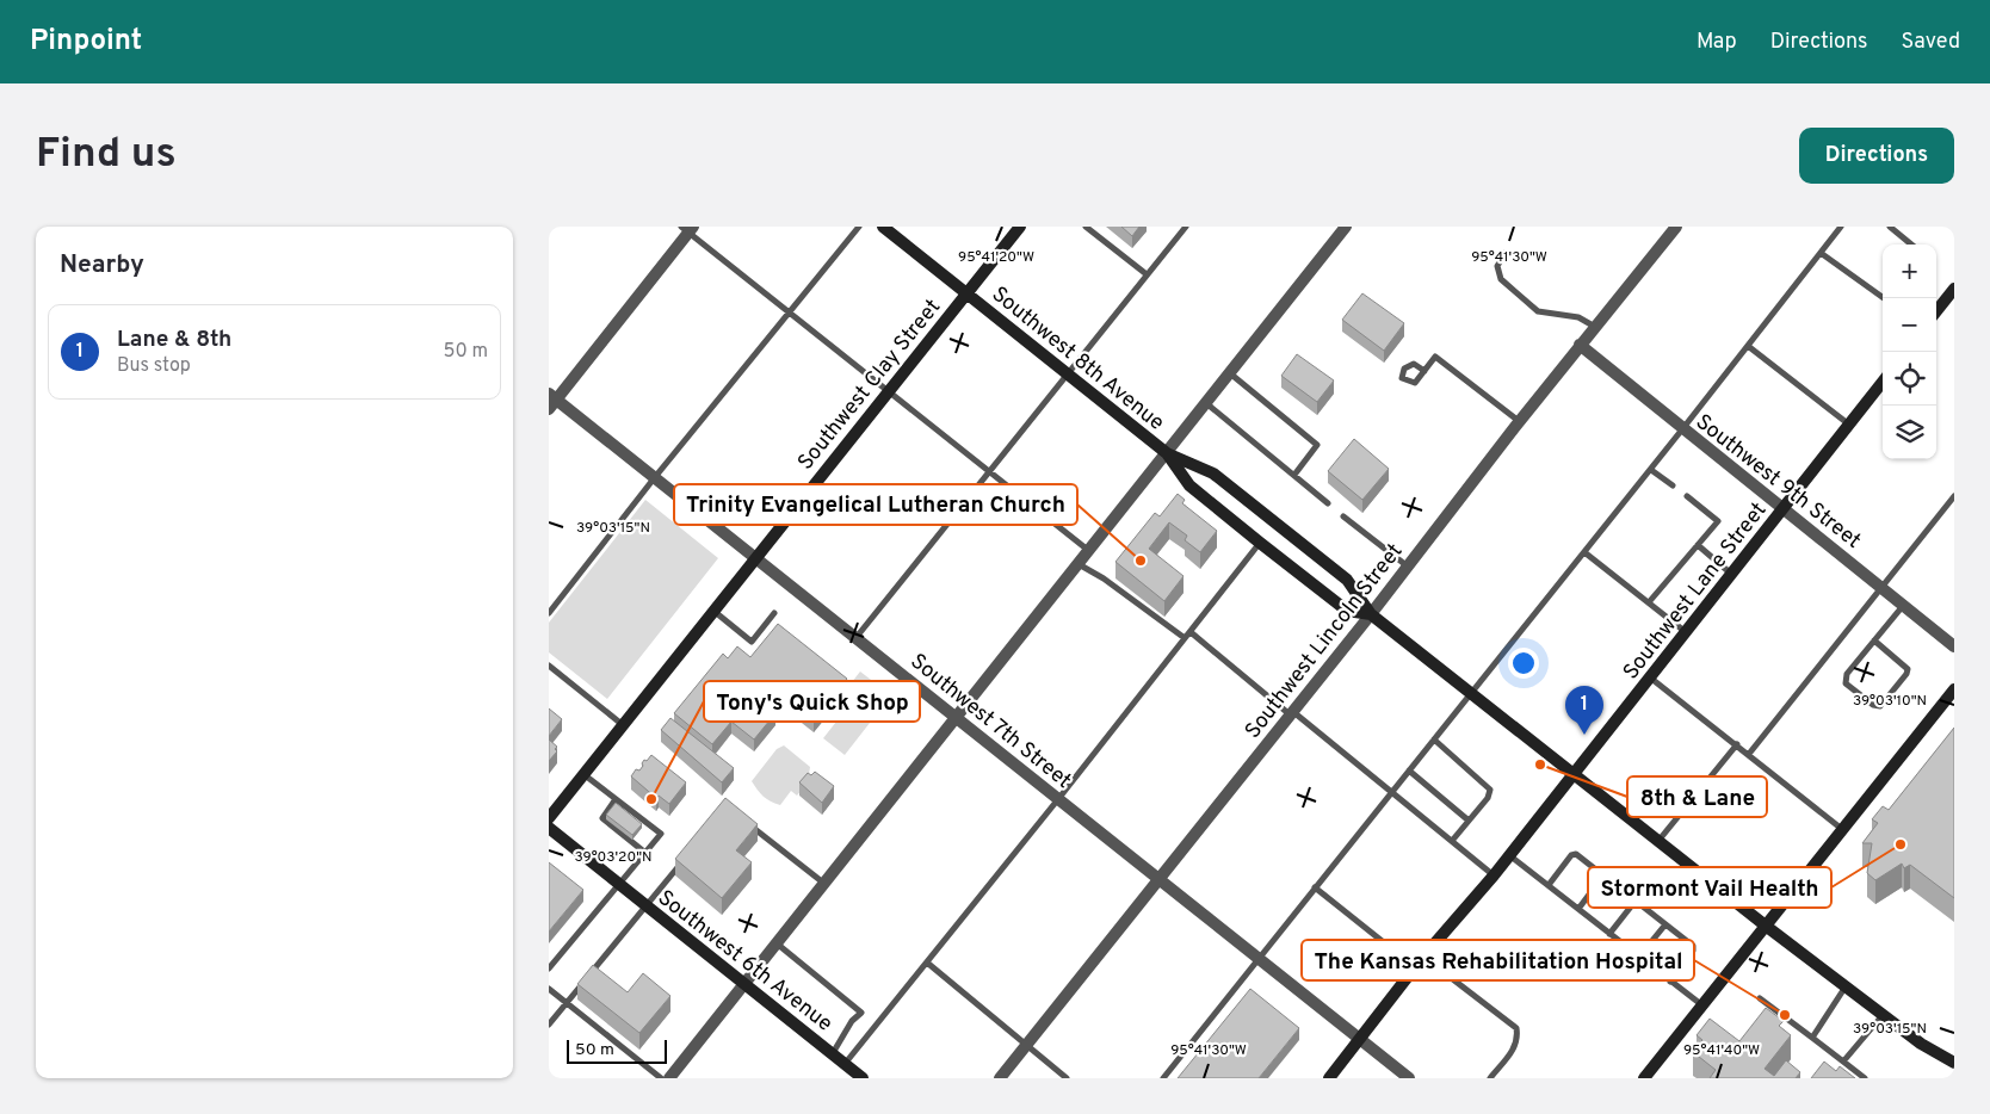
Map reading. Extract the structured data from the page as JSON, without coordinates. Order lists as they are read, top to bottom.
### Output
{
  "streets": {
    "street": [
      "Southwest 8th Avenue",
      "Southwest Clay Street",
      "Southwest 9th Street",
      "Southwest Lane Street",
      "Southwest Lincoln Street",
      "Southwest 7th Street",
      "Southwest 6th Avenue"
    ]
  },
  "crossings": [
    ["Southwest 8th Avenue", "Southwest Clay Street"],
    ["Southwest 8th Avenue", "Southwest Lane Street"],
    ["Southwest 8th Avenue", "Southwest Lincoln Street"],
    ["Southwest Clay Street", "Southwest 7th Street"],
    ["Southwest 9th Street", "Southwest Lane Street"],
    ["Southwest 9th Street", "Southwest Lincoln Street"],
    ["Southwest Lane Street", "Southwest 7th Street"],
    ["Southwest Lincoln Street", "Southwest 7th Street"]
  ],
  "places": [
    "Trinity Evangelical Lutheran Church",
    "8th & Lane",
    "Tony's Quick Shop",
    "Stormont Vail Health",
    "The Kansas Rehabilitation Hospital"
  ],
  "scale_bar": "50 m",
  "page": {
    "header": "Pinpoint",
    "nav": ["Map", "Directions", "Saved"],
    "buttons": "Directions",
    "title": "Find us",
    "heading": "Nearby",
    "map_buttons": ["+", "−"],
    "list": [
      {
        "mark": "1",
        "name": "Lane & 8th",
        "note": "Bus stop",
        "value": "50 m"
      }
    ],
    "pins": "1",
    "scale": "50 m"
  },
  "coordinates": [
    "95°41'20\"W",
    "95°41'30\"W",
    "39°03'15\"N",
    "39°03'10\"N",
    "39°03'20\"N",
    "95°41'40\"W"
  ]
}
